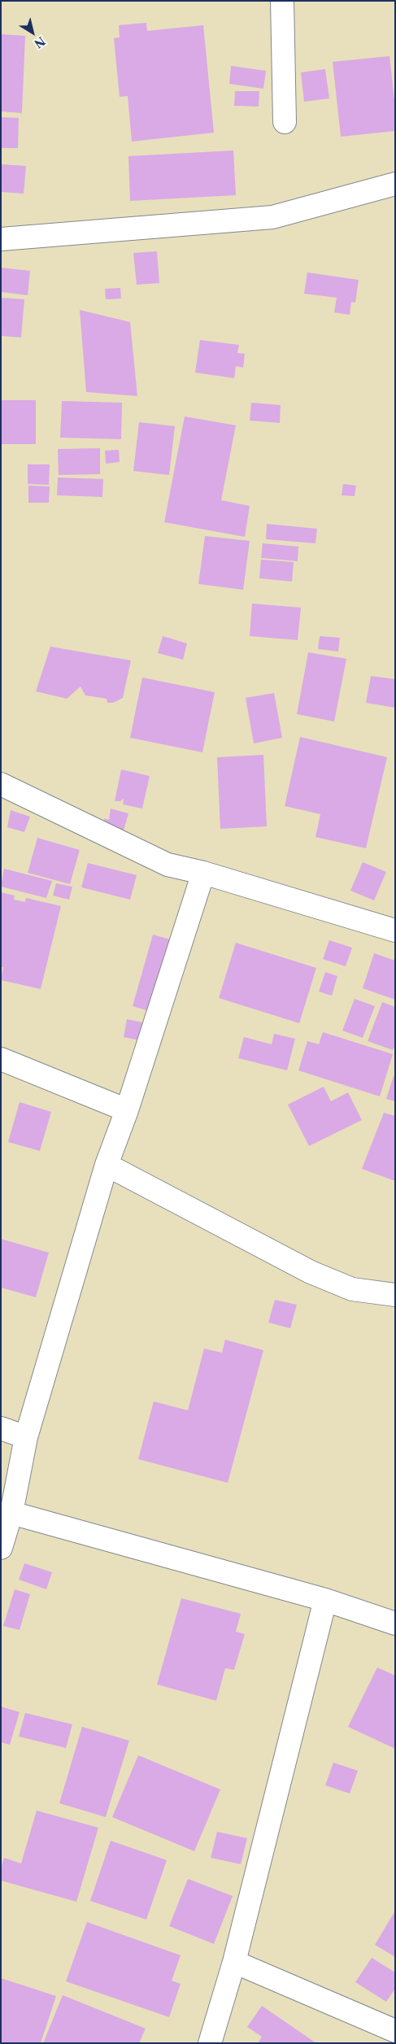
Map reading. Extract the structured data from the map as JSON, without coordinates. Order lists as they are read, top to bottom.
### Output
{
  "north": "bottom right"
}
